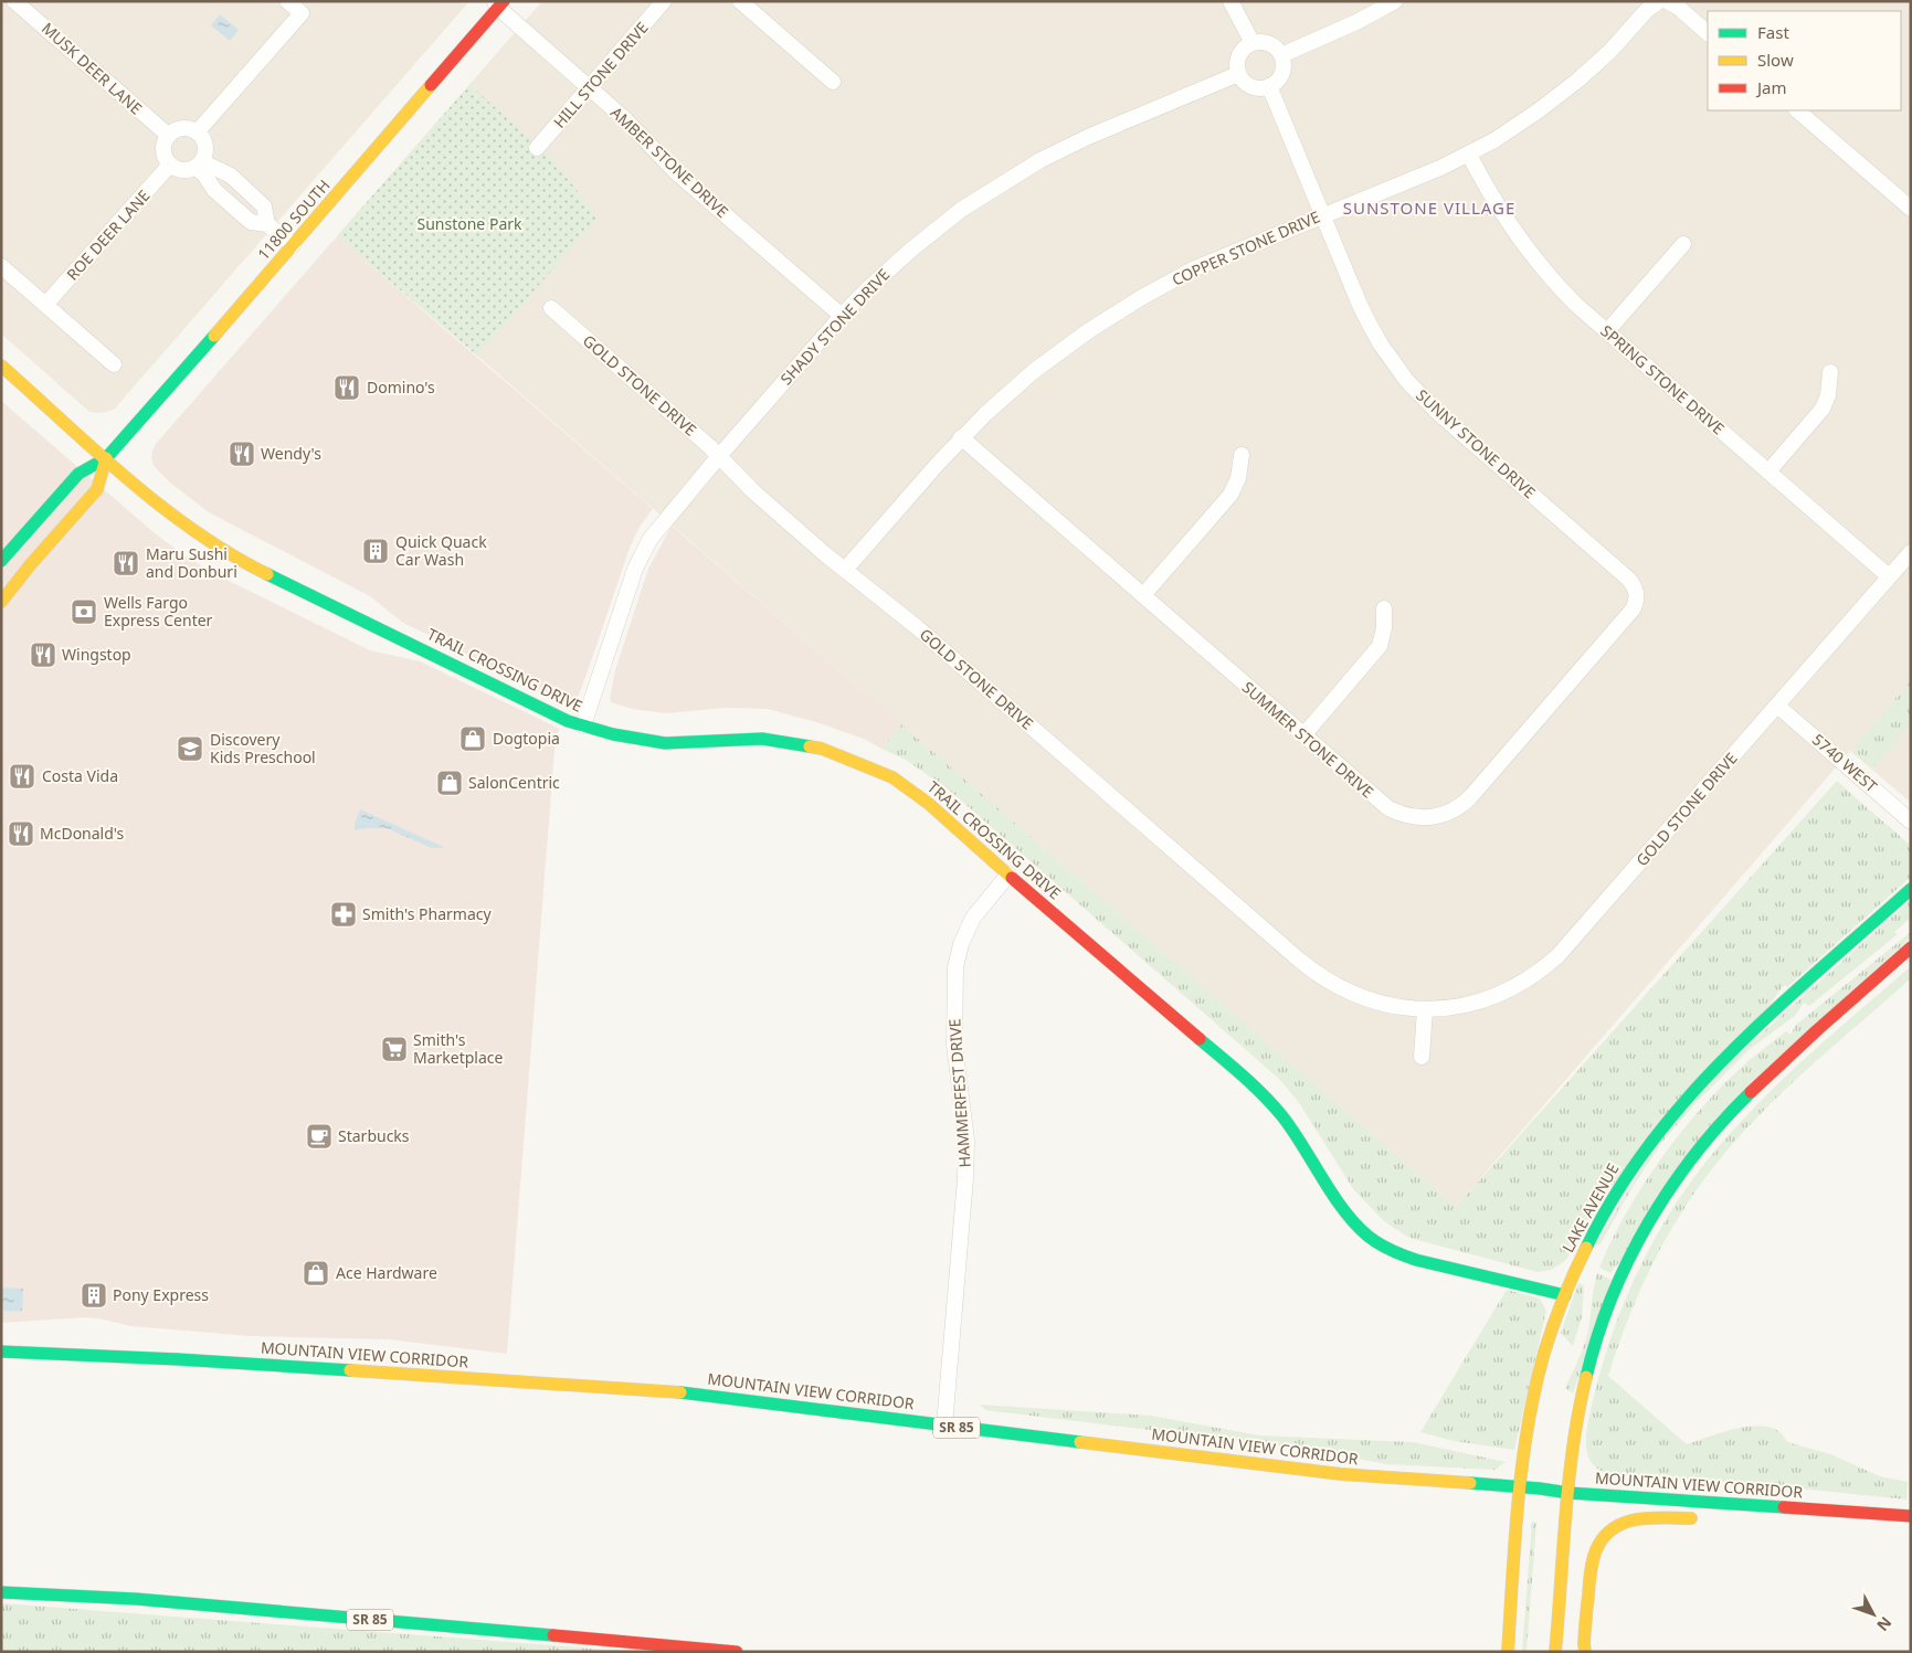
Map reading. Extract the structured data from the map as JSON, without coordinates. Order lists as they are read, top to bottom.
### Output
{
  "streets": {
    "main road": [
      "11800 SOUTH",
      "TRAIL CROSSING DRIVE",
      "LAKE AVENUE",
      "MOUNTAIN VIEW CORRIDOR",
      "SR 85"
    ],
    "street": [
      "MUSK DEER LANE",
      "HILL STONE DRIVE",
      "AMBER STONE DRIVE",
      "ROE DEER LANE",
      "COPPER STONE DRIVE",
      "SHADY STONE DRIVE",
      "SPRING STONE DRIVE",
      "GOLD STONE DRIVE",
      "SUNNY STONE DRIVE",
      "SUMMER STONE DRIVE",
      "5740 WEST",
      "HAMMERFEST DRIVE"
    ]
  },
  "crossings": [
    ["MUSK DEER LANE", "ROE DEER LANE"],
    ["HILL STONE DRIVE", "AMBER STONE DRIVE"],
    ["AMBER STONE DRIVE", "11800 SOUTH"],
    ["AMBER STONE DRIVE", "SHADY STONE DRIVE"],
    ["11800 SOUTH", "TRAIL CROSSING DRIVE"],
    ["COPPER STONE DRIVE", "SPRING STONE DRIVE"],
    ["COPPER STONE DRIVE", "GOLD STONE DRIVE"],
    ["COPPER STONE DRIVE", "SUNNY STONE DRIVE"],
    ["COPPER STONE DRIVE", "SUMMER STONE DRIVE"],
    ["SHADY STONE DRIVE", "GOLD STONE DRIVE"],
    ["SHADY STONE DRIVE", "SUNNY STONE DRIVE"],
    ["SHADY STONE DRIVE", "TRAIL CROSSING DRIVE"],
    ["SPRING STONE DRIVE", "GOLD STONE DRIVE"],
    ["GOLD STONE DRIVE", "5740 WEST"],
    ["SUNNY STONE DRIVE", "SUMMER STONE DRIVE"],
    ["TRAIL CROSSING DRIVE", "HAMMERFEST DRIVE"],
    ["TRAIL CROSSING DRIVE", "LAKE AVENUE"],
    ["HAMMERFEST DRIVE", "MOUNTAIN VIEW CORRIDOR"],
    ["LAKE AVENUE", "MOUNTAIN VIEW CORRIDOR"]
  ],
  "districts": ["SUNSTONE VILLAGE"],
  "parks": ["Sunstone Park"],
  "places": {
    "restaurant": [
      "Domino's",
      "Wendy's",
      "Maru Sushi and Donburi",
      "Wingstop",
      "Costa Vida",
      "McDonald's"
    ],
    "building": ["Quick Quack Car Wash", "Pony Express"],
    "bank": ["Wells Fargo Express Center"],
    "shop": ["Dogtopia", "SalonCentric", "Ace Hardware"],
    "school or university": ["Discovery Kids Preschool"],
    "pharmacy": ["Smith's Pharmacy"],
    "supermarket": ["Smith's Marketplace"],
    "cafe": ["Starbucks"]
  },
  "legend": ["Fast", "Slow", "Jam"],
  "north": "bottom right"
}
